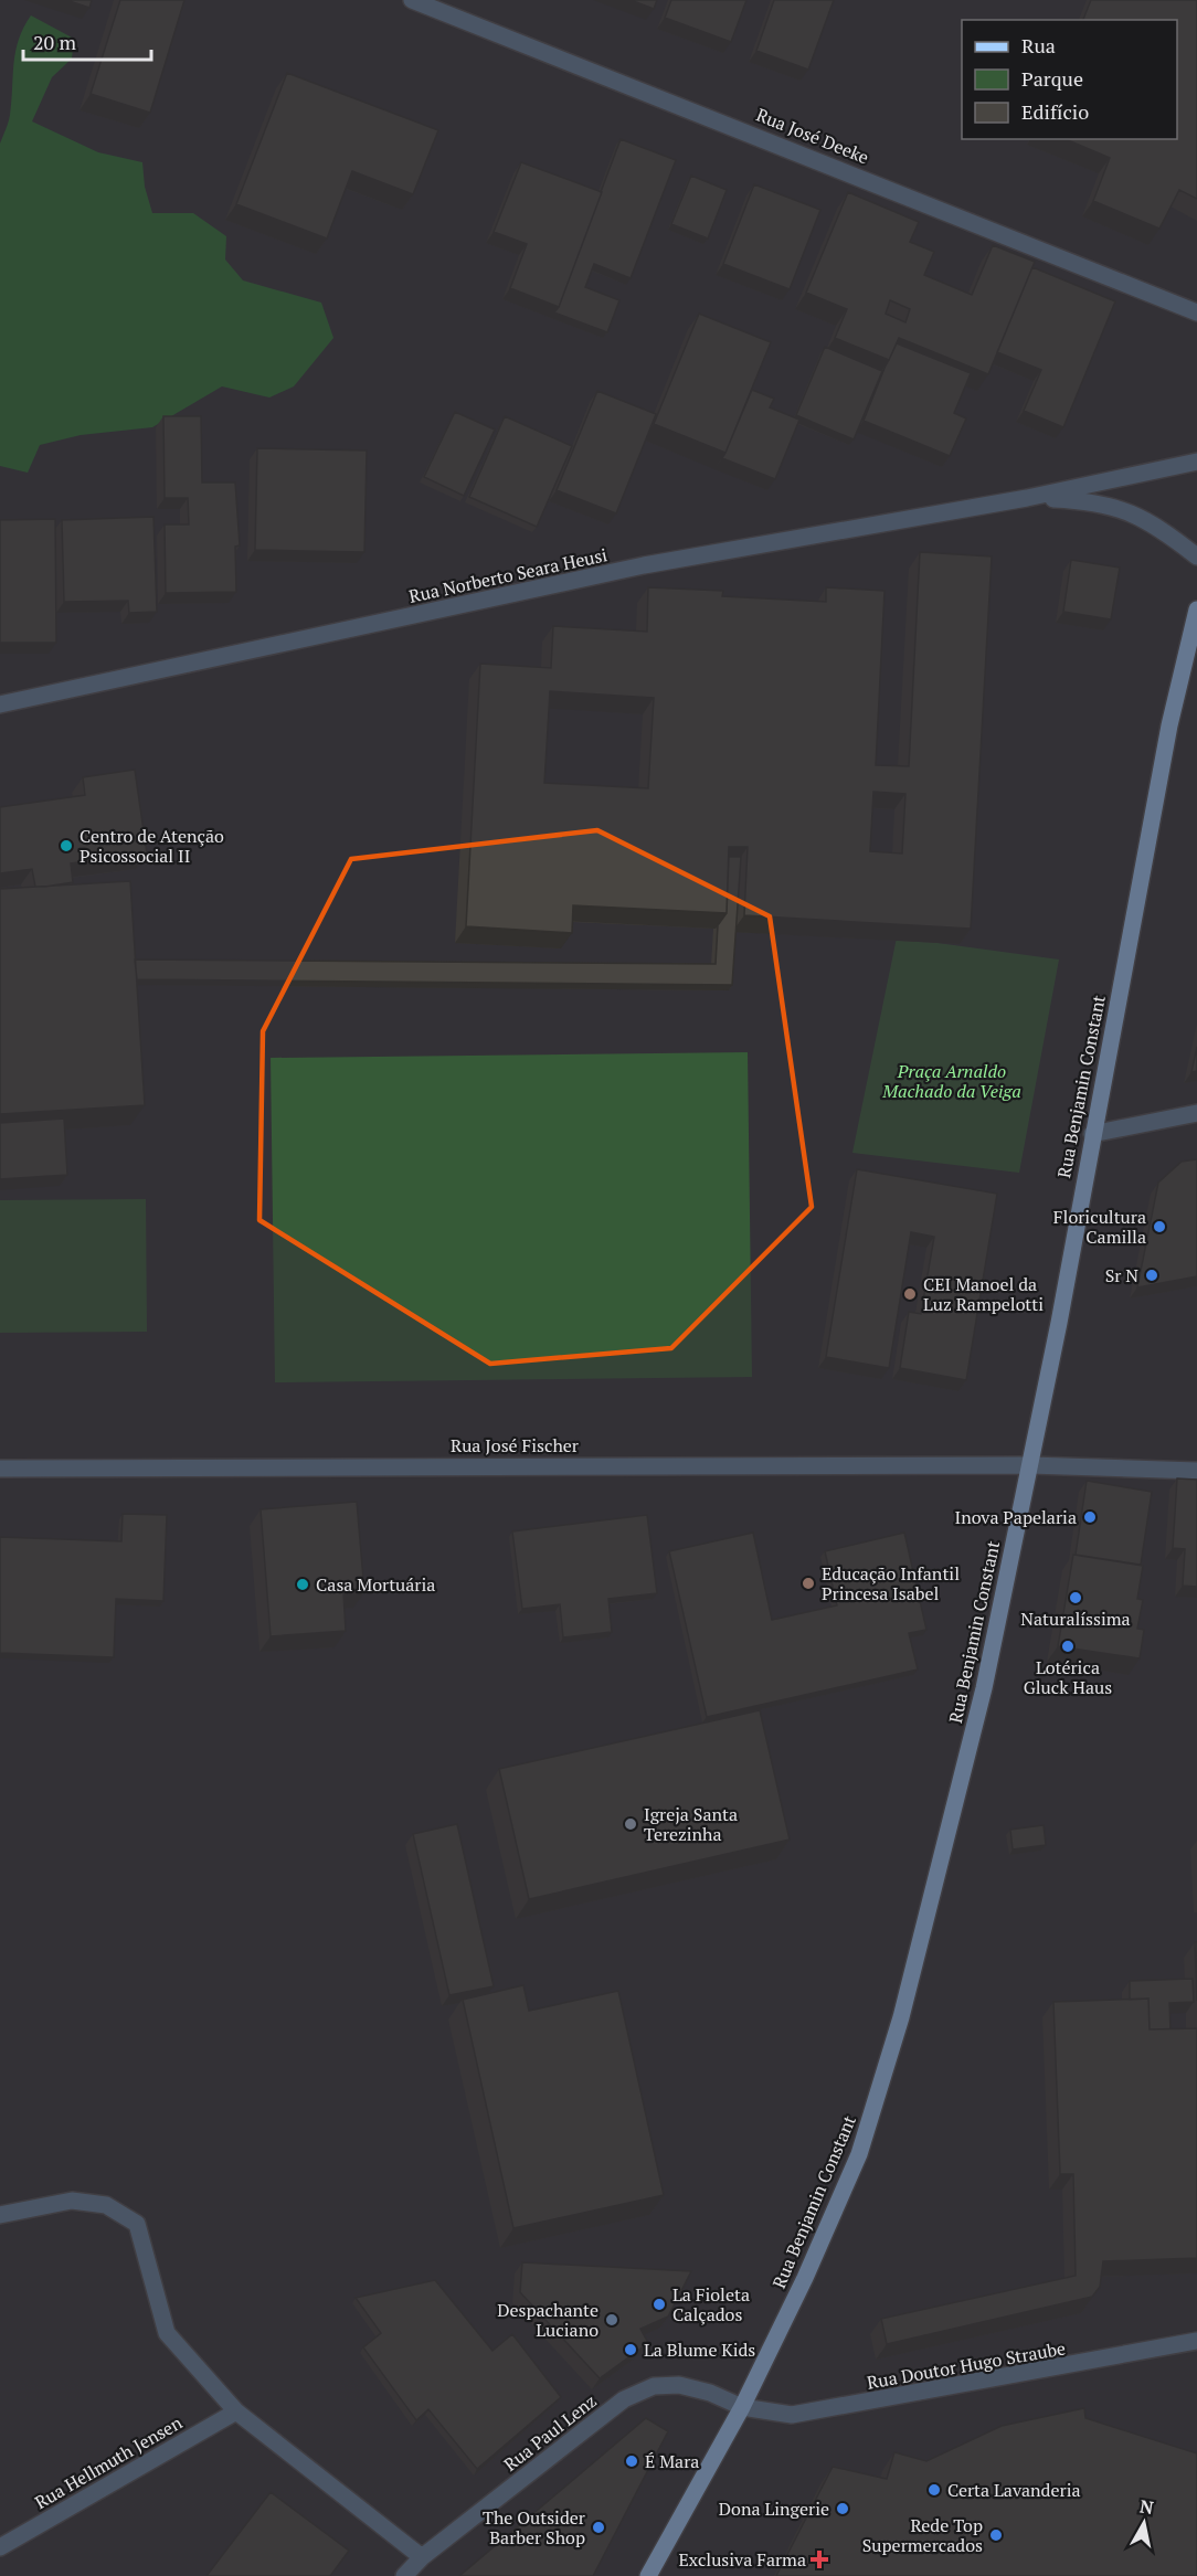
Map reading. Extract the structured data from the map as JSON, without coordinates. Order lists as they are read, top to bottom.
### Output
{
  "streets": {
    "main road": ["Rua Benjamin Constant"],
    "street": [
      "Rua José Deeke",
      "Rua Norberto Seara Heusi",
      "Rua José Fischer",
      "Rua Doutor Hugo Straube",
      "Rua Paul Lenz",
      "Rua Hellmuth Jensen"
    ]
  },
  "crossings": [
    ["Rua Benjamin Constant", "Rua José Fischer"],
    ["Rua Benjamin Constant", "Rua Doutor Hugo Straube"],
    ["Rua Benjamin Constant", "Rua Paul Lenz"],
    ["Rua Doutor Hugo Straube", "Rua Paul Lenz"]
  ],
  "parks": ["Praça Arnaldo Machado da Veiga"],
  "places": {
    "other": [
      "Centro de Atenção Psicossocial II",
      "Floricultura Camilla",
      "Sr N",
      "CEI Manoel da Luz Rampelotti",
      "Inova Papelaria",
      "Educação Infantil Princesa Isabel",
      "Casa Mortuária",
      "Naturalíssima",
      "Lotérica Gluck Haus",
      "Igreja Santa Terezinha",
      "La Fioleta Calçados",
      "Despachante Luciano",
      "La Blume Kids",
      "É Mara",
      "Certa Lavanderia",
      "Dona Lingerie",
      "The Outsider Barber Shop",
      "Rede Top Supermercados"
    ],
    "health": ["Exclusiva Farma"]
  },
  "legend": ["Rua", "Parque", "Edifício"],
  "scale_bar": "20 m",
  "north": "top"
}
